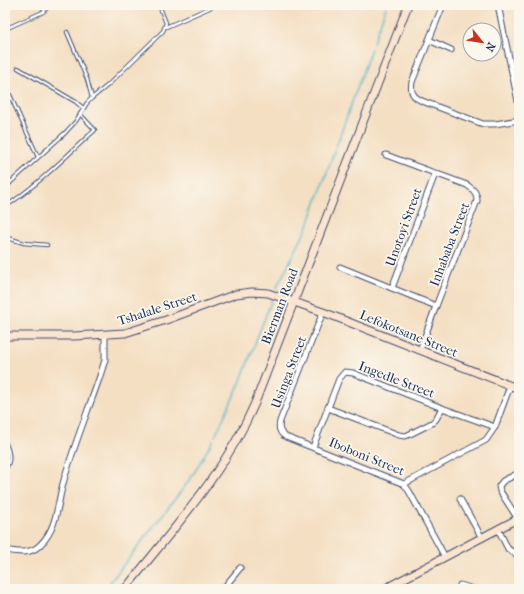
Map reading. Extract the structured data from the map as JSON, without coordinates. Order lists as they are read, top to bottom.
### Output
{
  "streets": {
    "main road": ["Bierman Road", "Tshalale Street", "Lefokotsane Street"],
    "street": [
      "Unotoyi Street",
      "Inhababa Street",
      "Usinga Street",
      "Ingedle Street",
      "Iboboni Street"
    ]
  },
  "crossings": [
    ["Unotoyi Street", "Inhababa Street"],
    ["Inhababa Street", "Lefokotsane Street"],
    ["Bierman Road", "Tshalale Street"],
    ["Bierman Road", "Lefokotsane Street"],
    ["Tshalale Street", "Lefokotsane Street"],
    ["Lefokotsane Street", "Usinga Street"],
    ["Usinga Street", "Iboboni Street"],
    ["Ingedle Street", "Iboboni Street"]
  ],
  "north": "bottom right"
}
